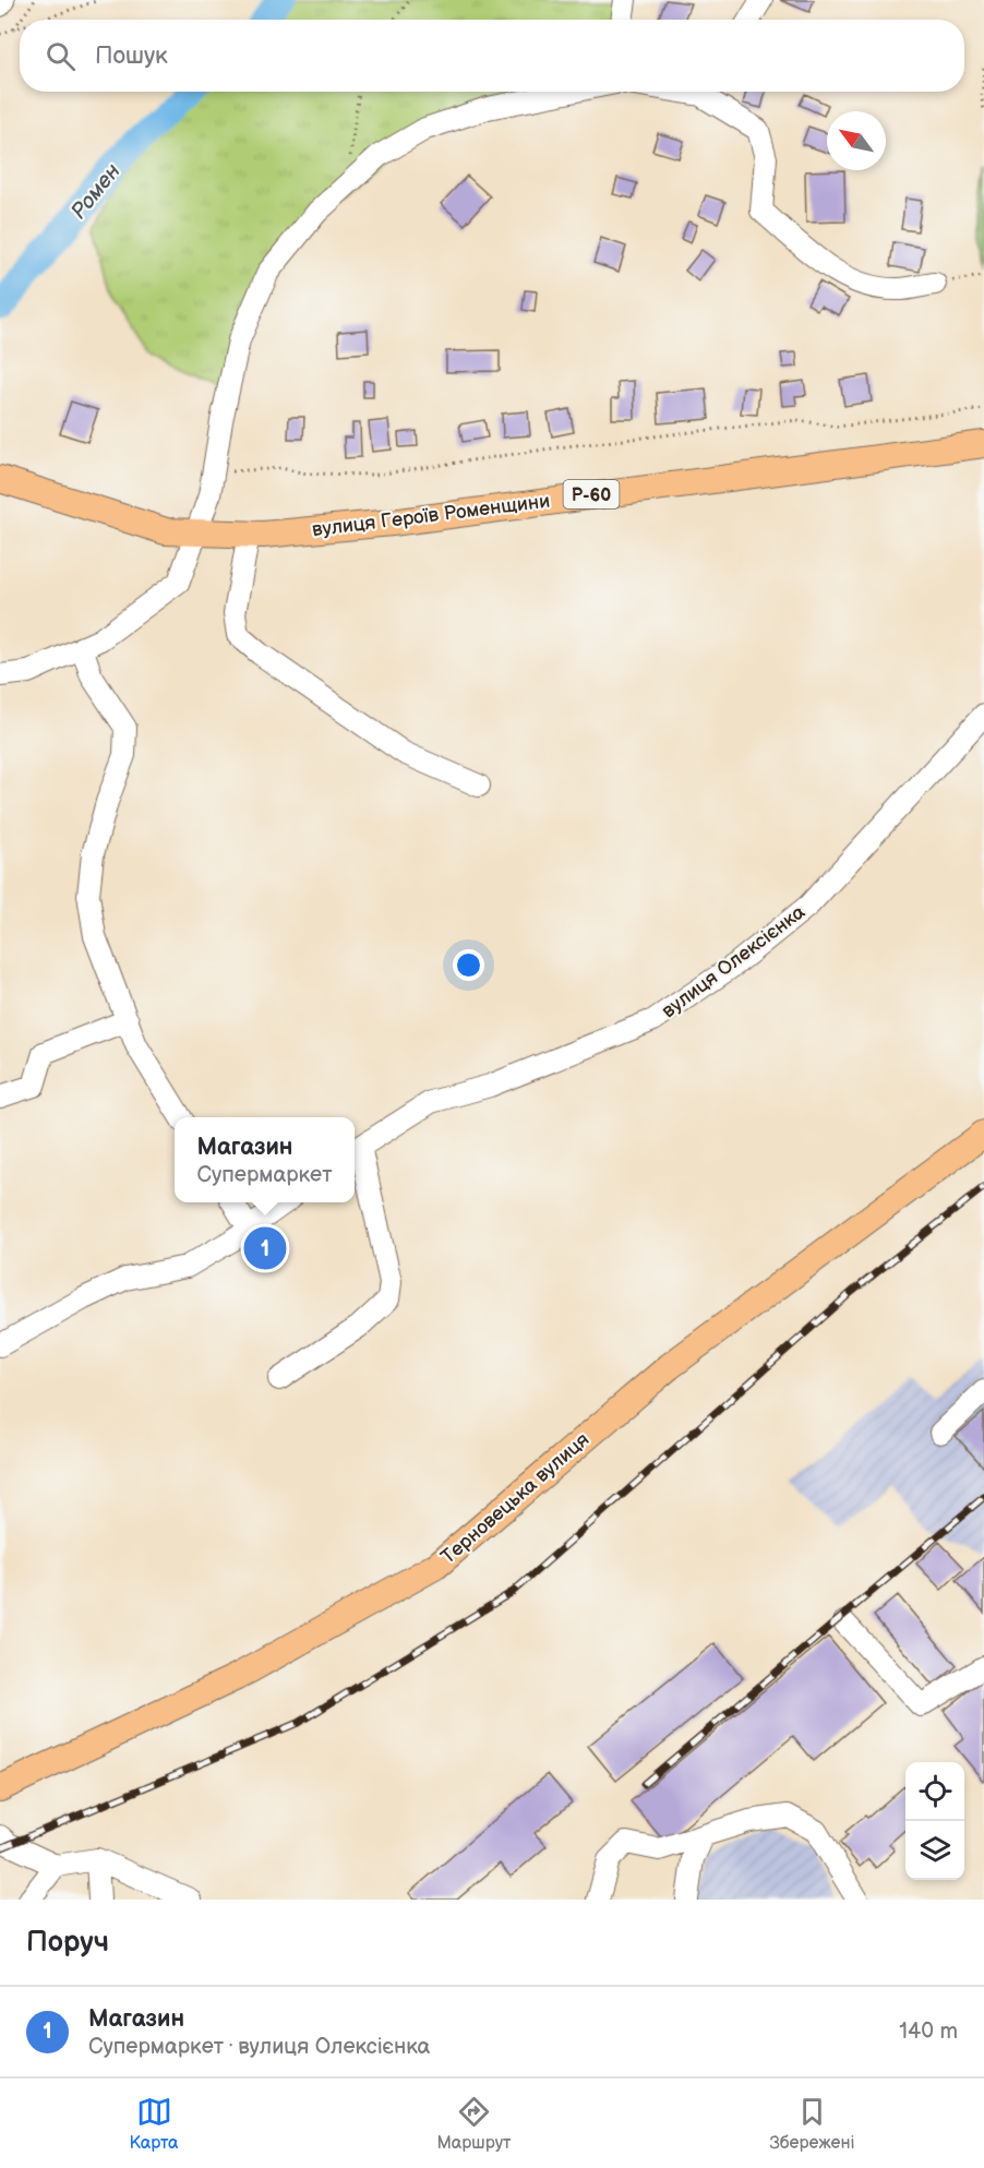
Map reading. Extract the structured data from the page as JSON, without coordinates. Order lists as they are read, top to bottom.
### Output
{
  "streets": {
    "main road": ["Р-60", "вулиця Героїв Роменщини", "Терновецька вулиця"],
    "street": ["вулиця Олексієнка"]
  },
  "water": ["Ромен"],
  "north": "top left",
  "page": {
    "search": "Пошук",
    "popup": ["Магазин", "Супермаркет"],
    "pins": "1",
    "heading": "Поруч",
    "list": [
      {
        "mark": "1",
        "name": "Магазин",
        "note": "Супермаркет · вулиця Олексієнка",
        "value": "140 m"
      }
    ],
    "nav": ["Карта", "Маршрут", "Збережені"]
  }
}
